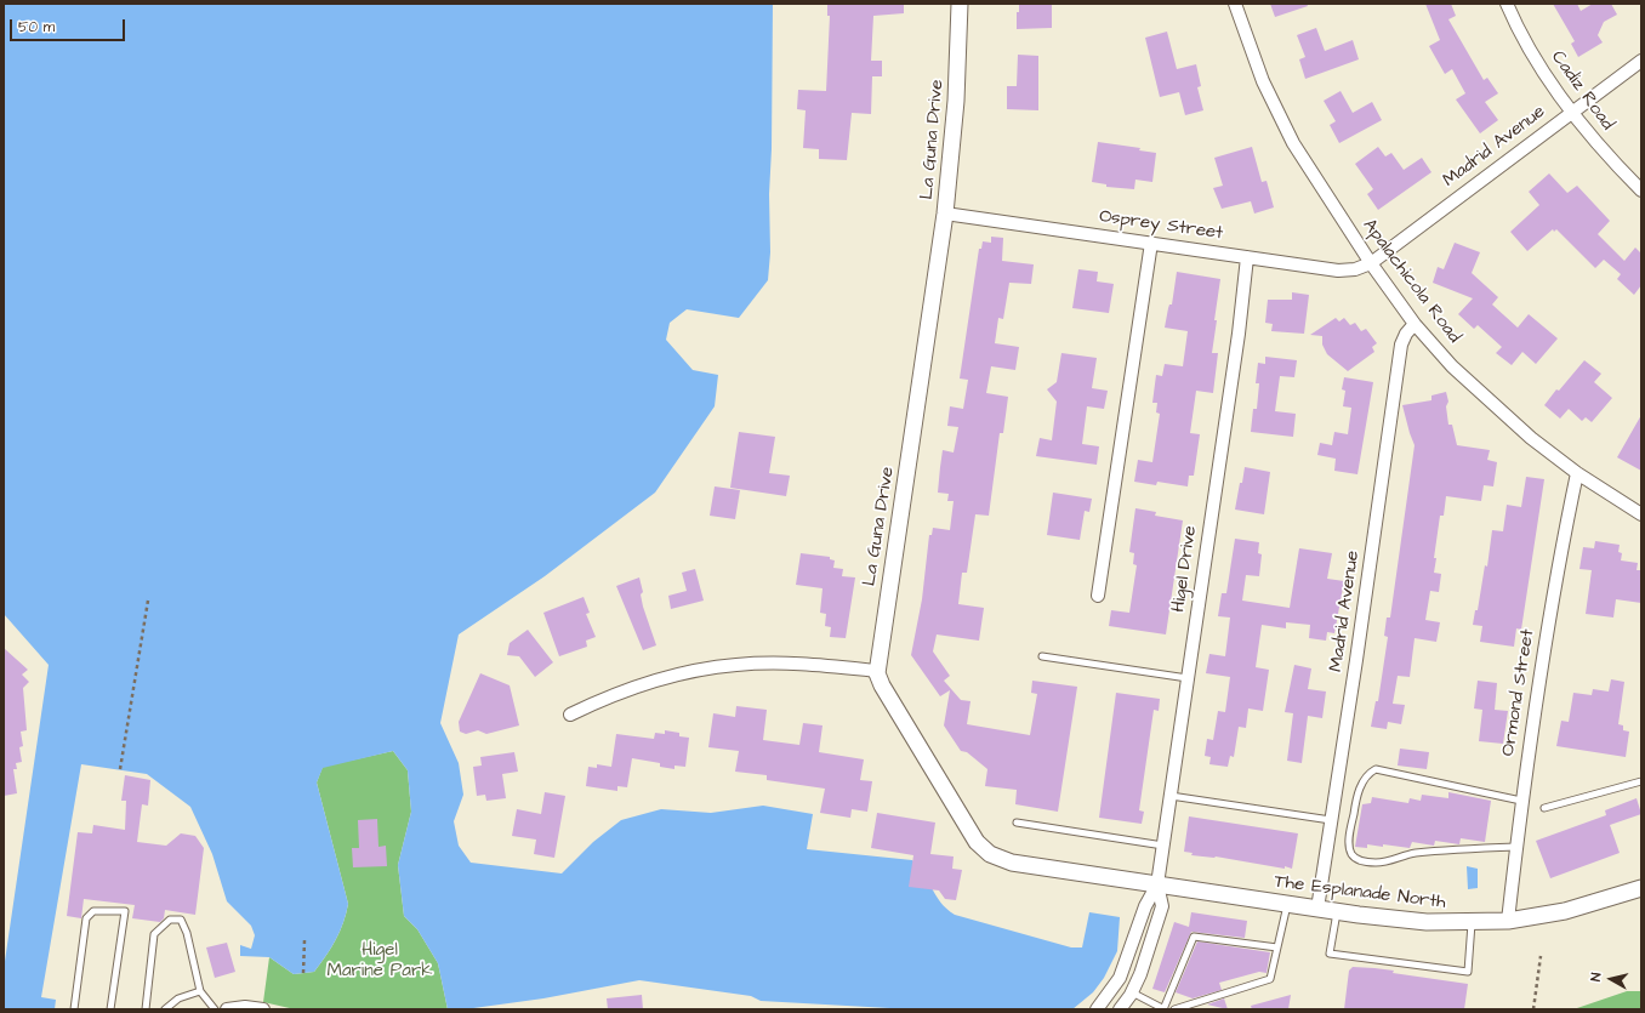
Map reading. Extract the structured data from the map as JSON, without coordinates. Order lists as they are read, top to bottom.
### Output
{
  "streets": {
    "street": [
      "Cadiz Road",
      "La Guna Drive",
      "Madrid Avenue",
      "Osprey Street",
      "Apalachicola Road",
      "Higel Drive",
      "Ormond Street",
      "The Esplanade North"
    ]
  },
  "crossings": [
    ["Cadiz Road", "Madrid Avenue"],
    ["La Guna Drive", "Osprey Street"],
    ["La Guna Drive", "Higel Drive"],
    ["La Guna Drive", "The Esplanade North"],
    ["Madrid Avenue", "Osprey Street"],
    ["Madrid Avenue", "Apalachicola Road"],
    ["Madrid Avenue", "The Esplanade North"],
    ["Osprey Street", "Apalachicola Road"],
    ["Osprey Street", "Higel Drive"],
    ["Apalachicola Road", "Ormond Street"],
    ["Higel Drive", "The Esplanade North"],
    ["Ormond Street", "The Esplanade North"]
  ],
  "parks": ["Higel Marine Park"],
  "scale_bar": "50 m",
  "north": "left"
}
